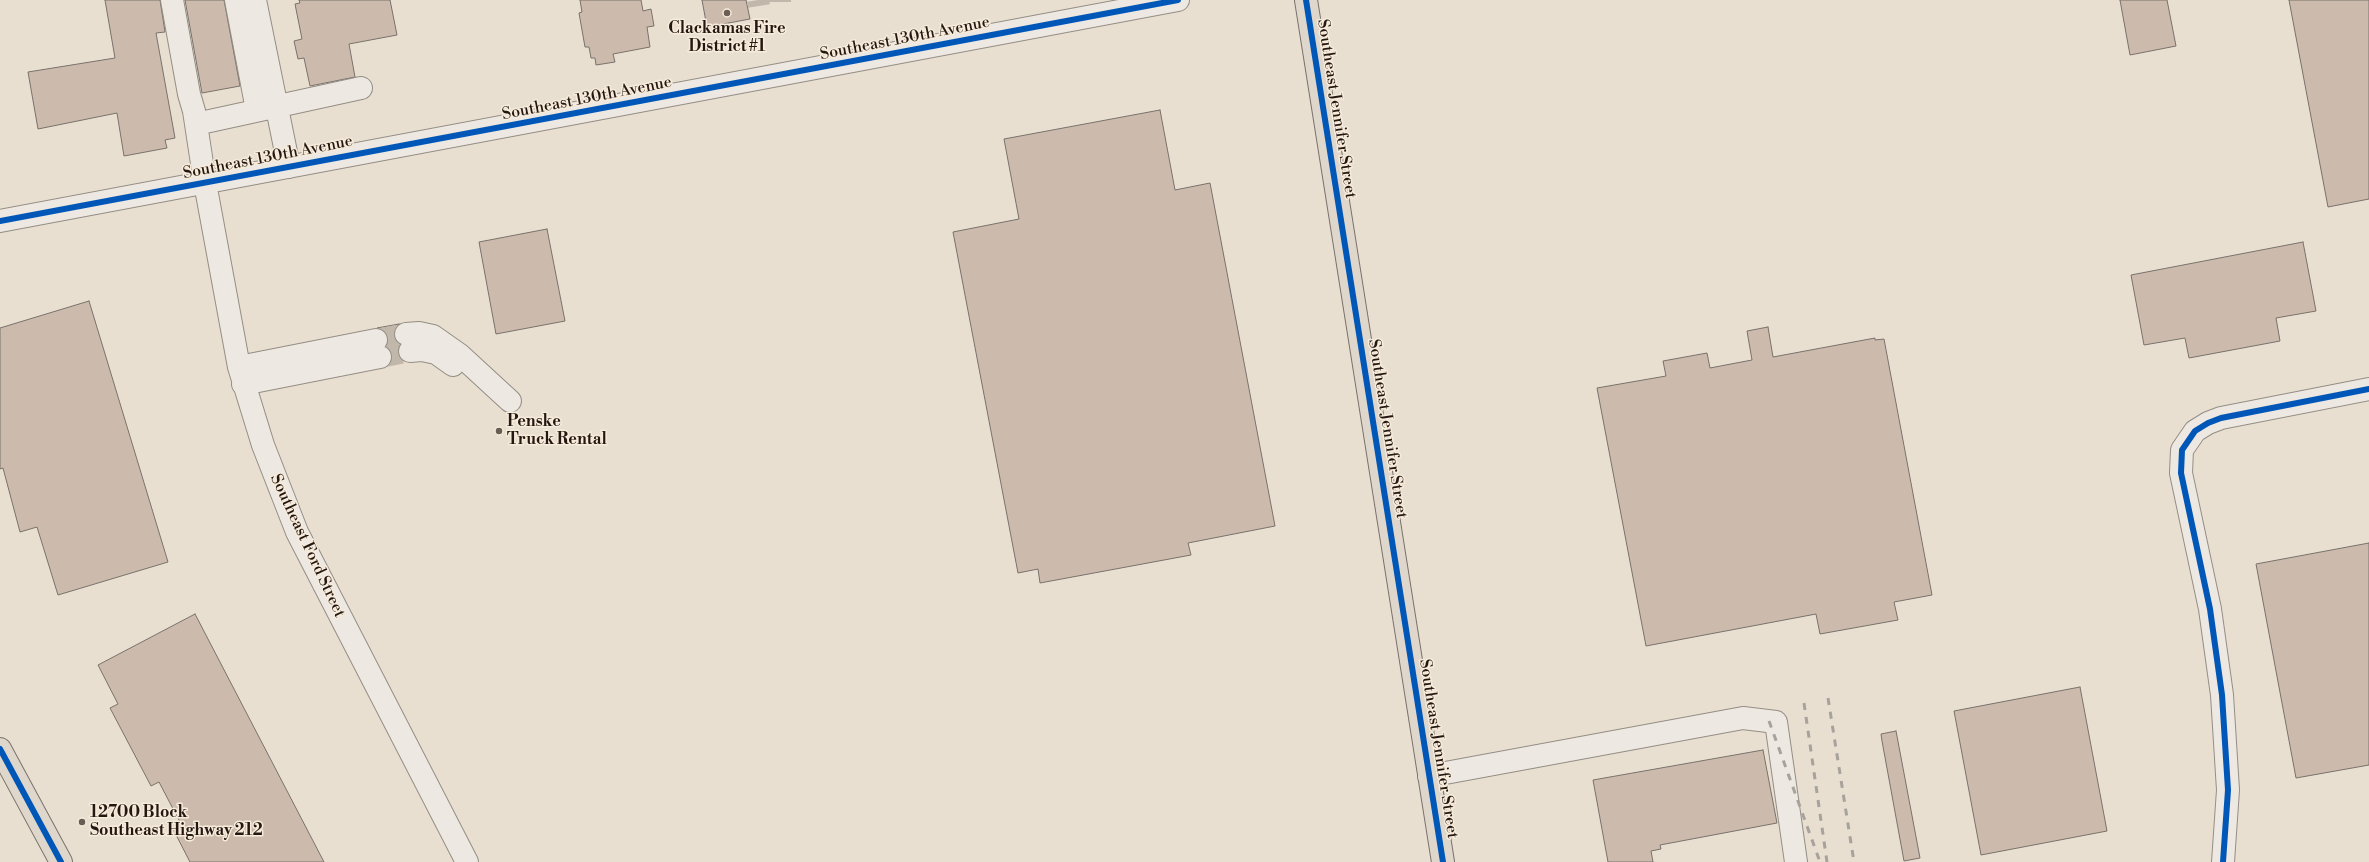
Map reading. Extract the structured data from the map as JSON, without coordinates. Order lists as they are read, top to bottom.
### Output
{
  "streets": {
    "main road": ["Southeast Jennifer Street"],
    "street": ["Southeast 130th Avenue", "Southeast Ford Street"]
  },
  "crossings": [
    ["Southeast 130th Avenue", "Southeast Ford Street"]
  ],
  "places": ["Clackamas Fire District #1", "Penske Truck Rental", "12700 Block Southeast Highway 212"]
}
